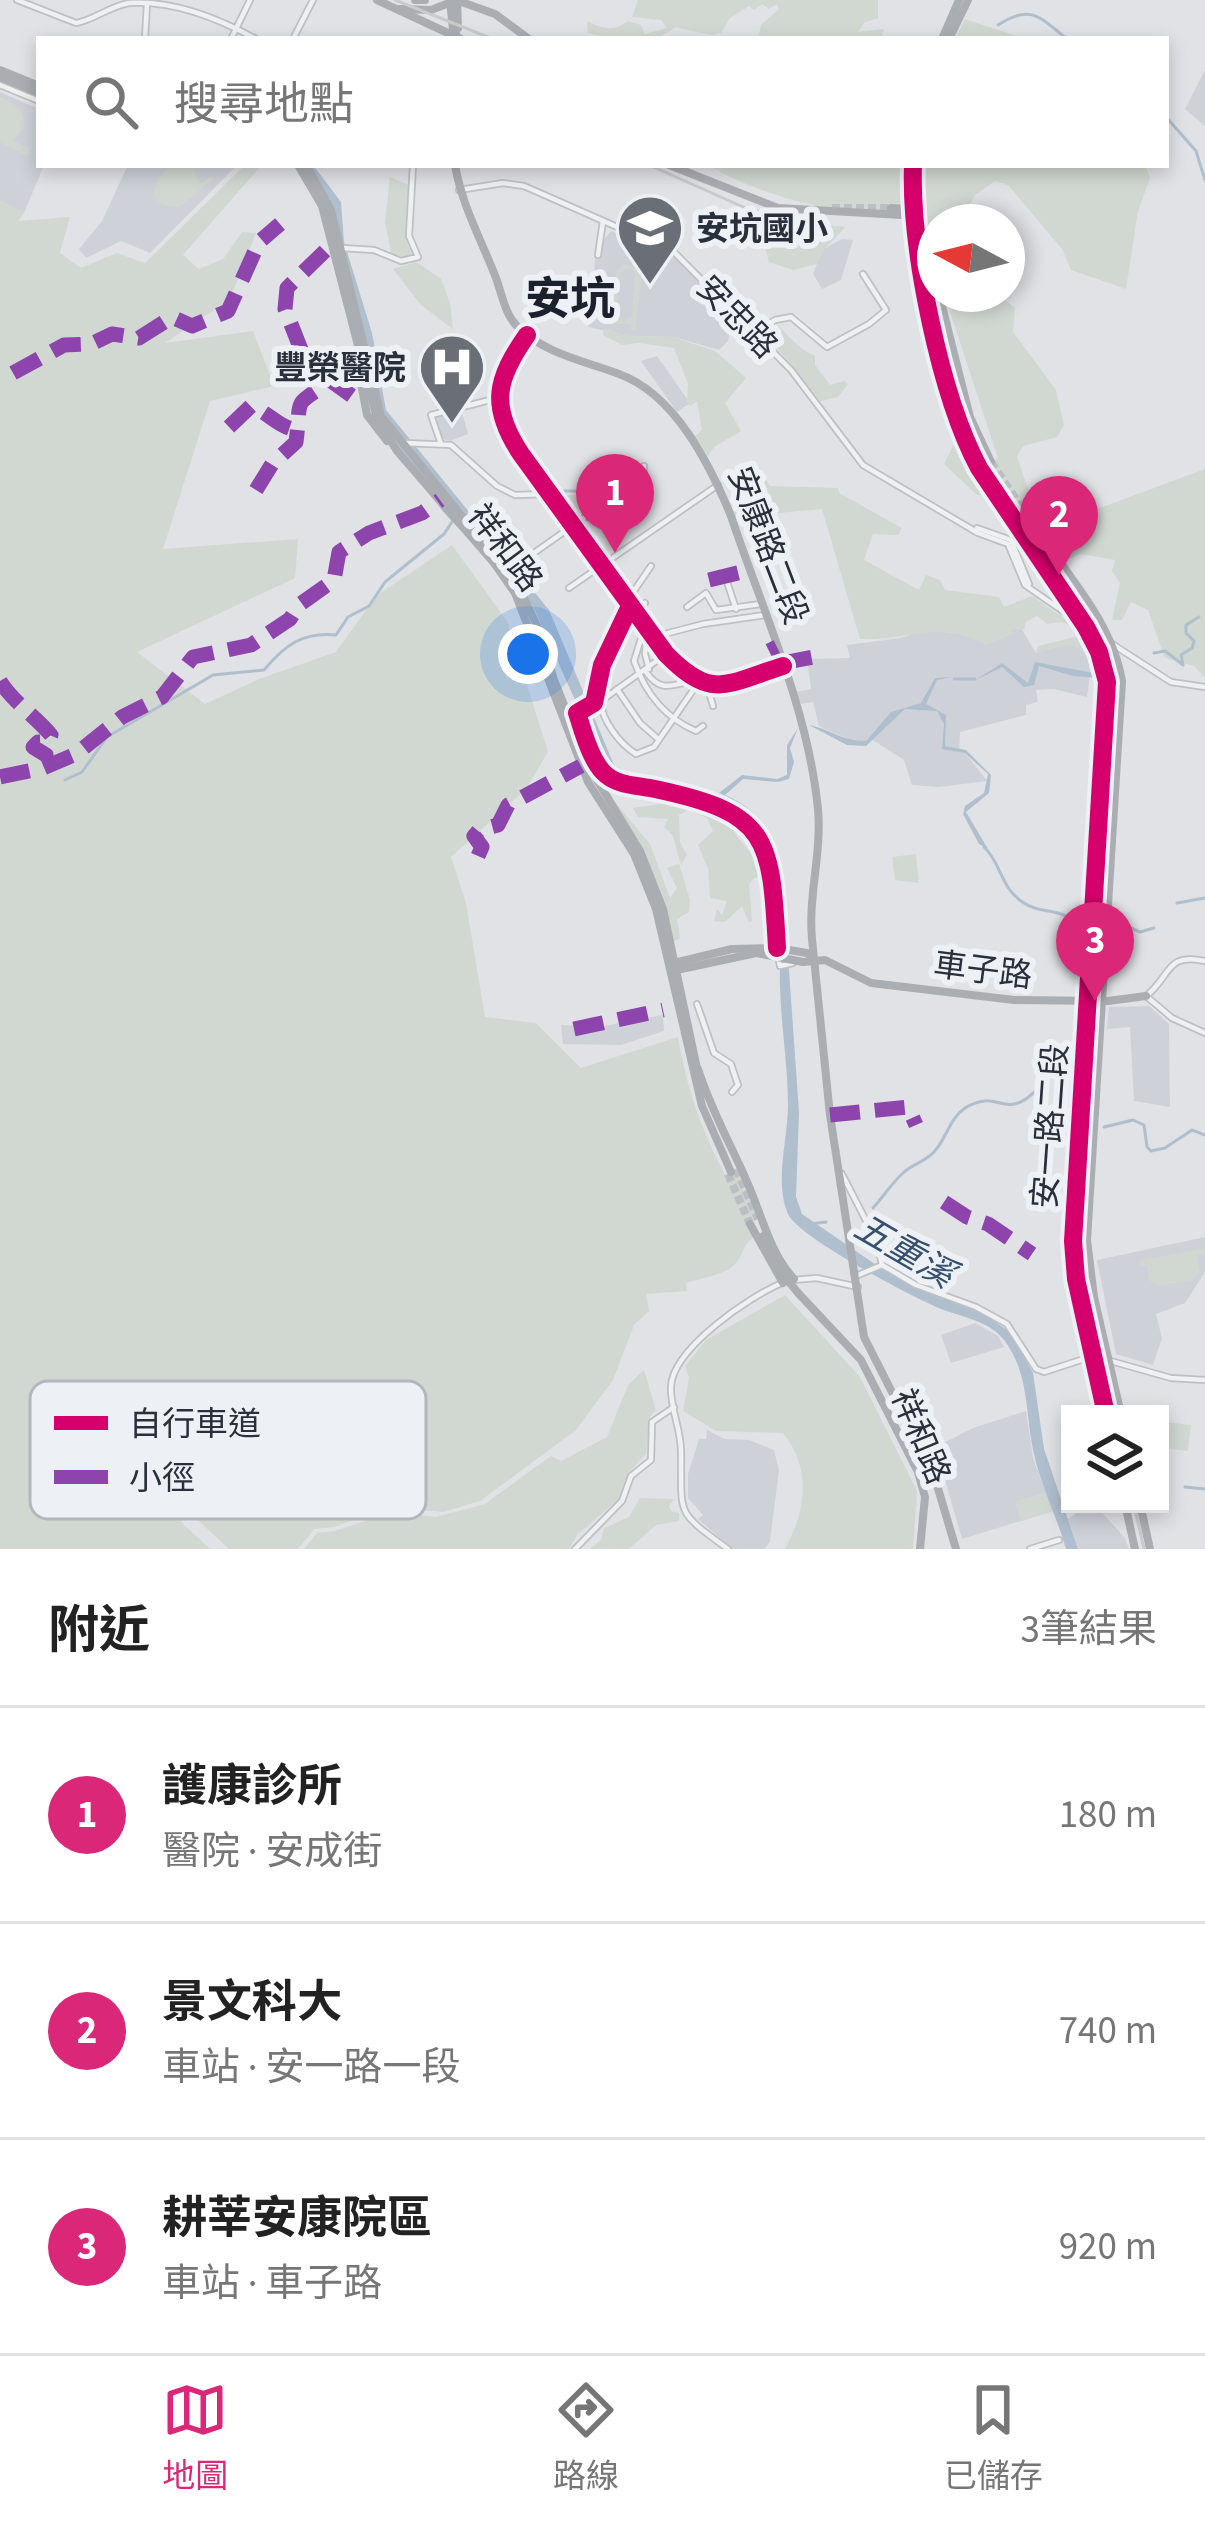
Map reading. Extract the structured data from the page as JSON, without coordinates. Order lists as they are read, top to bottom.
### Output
{
  "streets": {
    "main road": [
      "安康路二段",
      "祥和路",
      "車子路",
      "安一路二段"
    ],
    "street": ["安忠路"]
  },
  "crossings": [
    ["安忠路", "安一路二段"],
    ["安康路二段", "車子路"],
    ["祥和路", "車子路"],
    ["車子路", "安一路二段"]
  ],
  "districts": ["安坑"],
  "water": ["五重溪"],
  "places": {
    "school or university": ["安坑國小"],
    "hospital": ["豐榮醫院"]
  },
  "legend": ["自行車道", "小徑"],
  "north": "left",
  "page": {
    "search": "搜尋地點",
    "pins": ["1", "2", "3"],
    "heading": ["附近", "3筆結果"],
    "list": [
      {
        "mark": "1",
        "name": "護康診所",
        "note": "醫院 · 安成街",
        "value": "180 m"
      },
      {
        "mark": "2",
        "name": "景文科大",
        "note": "車站 · 安一路一段",
        "value": "740 m"
      },
      {
        "mark": "3",
        "name": "耕莘安康院區",
        "note": "車站 · 車子路",
        "value": "920 m"
      }
    ],
    "nav": ["地圖", "路線", "已儲存"]
  }
}
